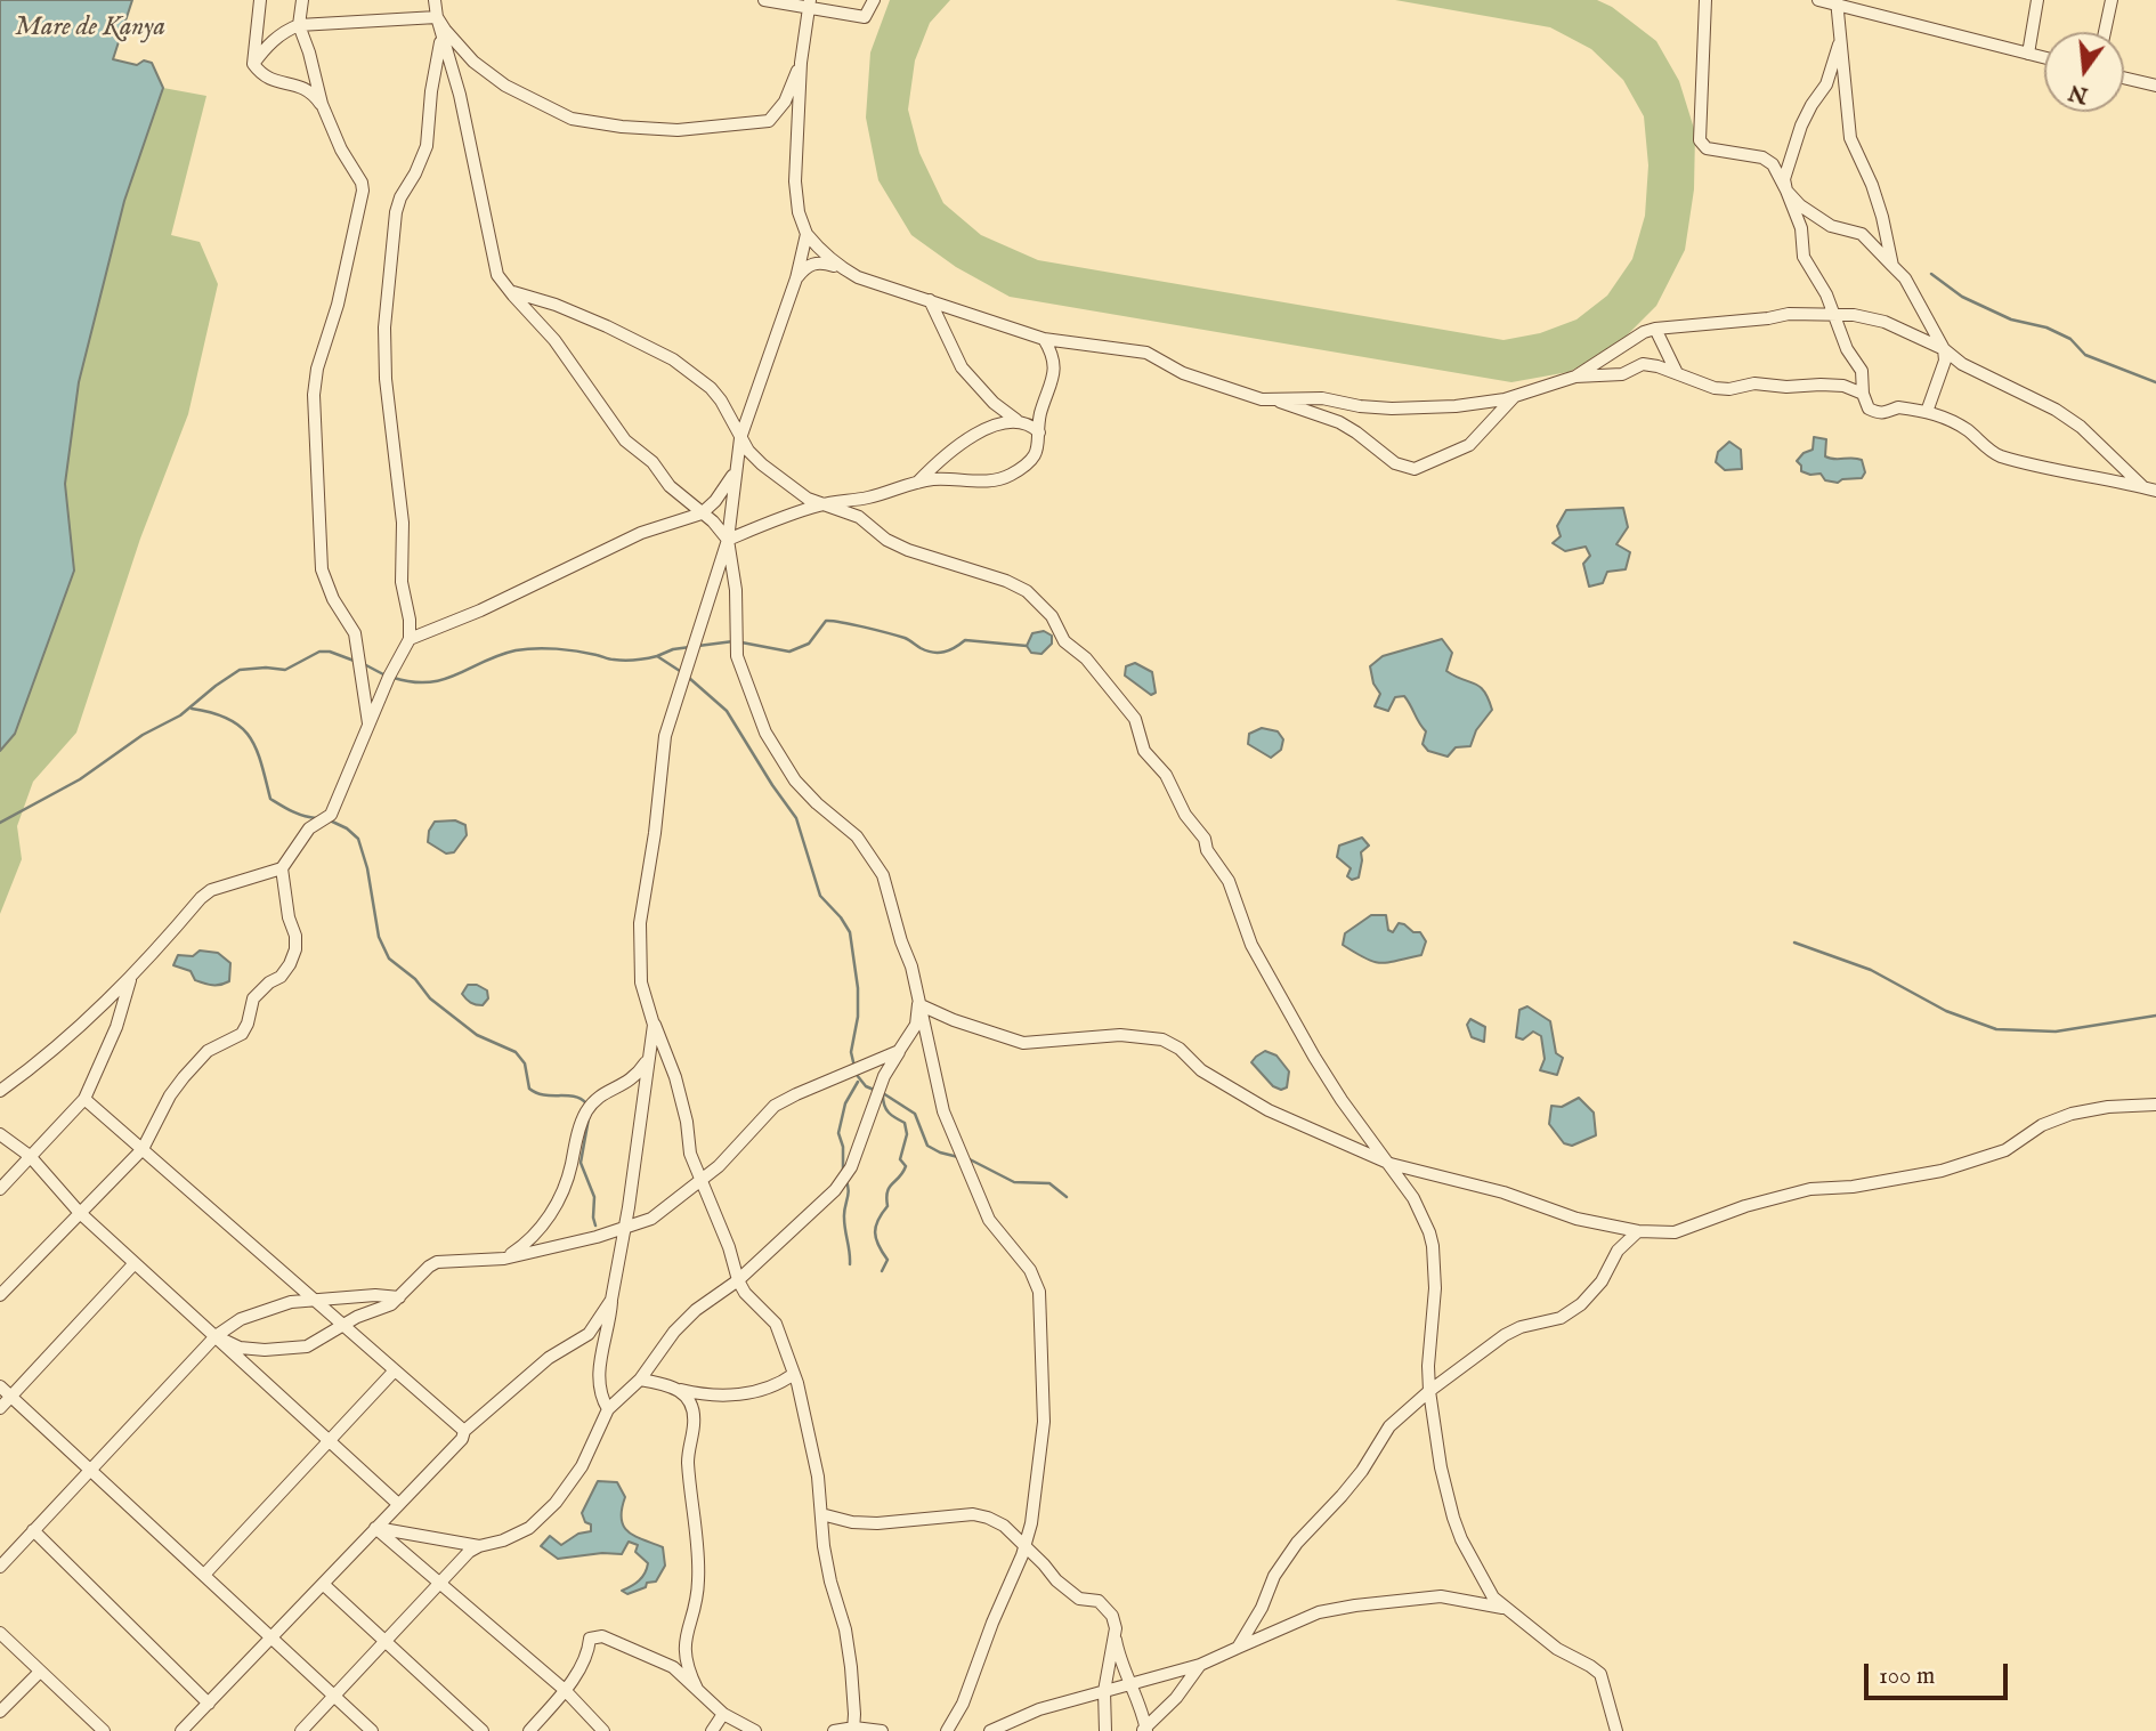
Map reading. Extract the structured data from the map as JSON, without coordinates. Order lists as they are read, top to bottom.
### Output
{
  "water": ["Mare de Kanya"],
  "scale_bar": "100 m",
  "north": "bottom"
}
